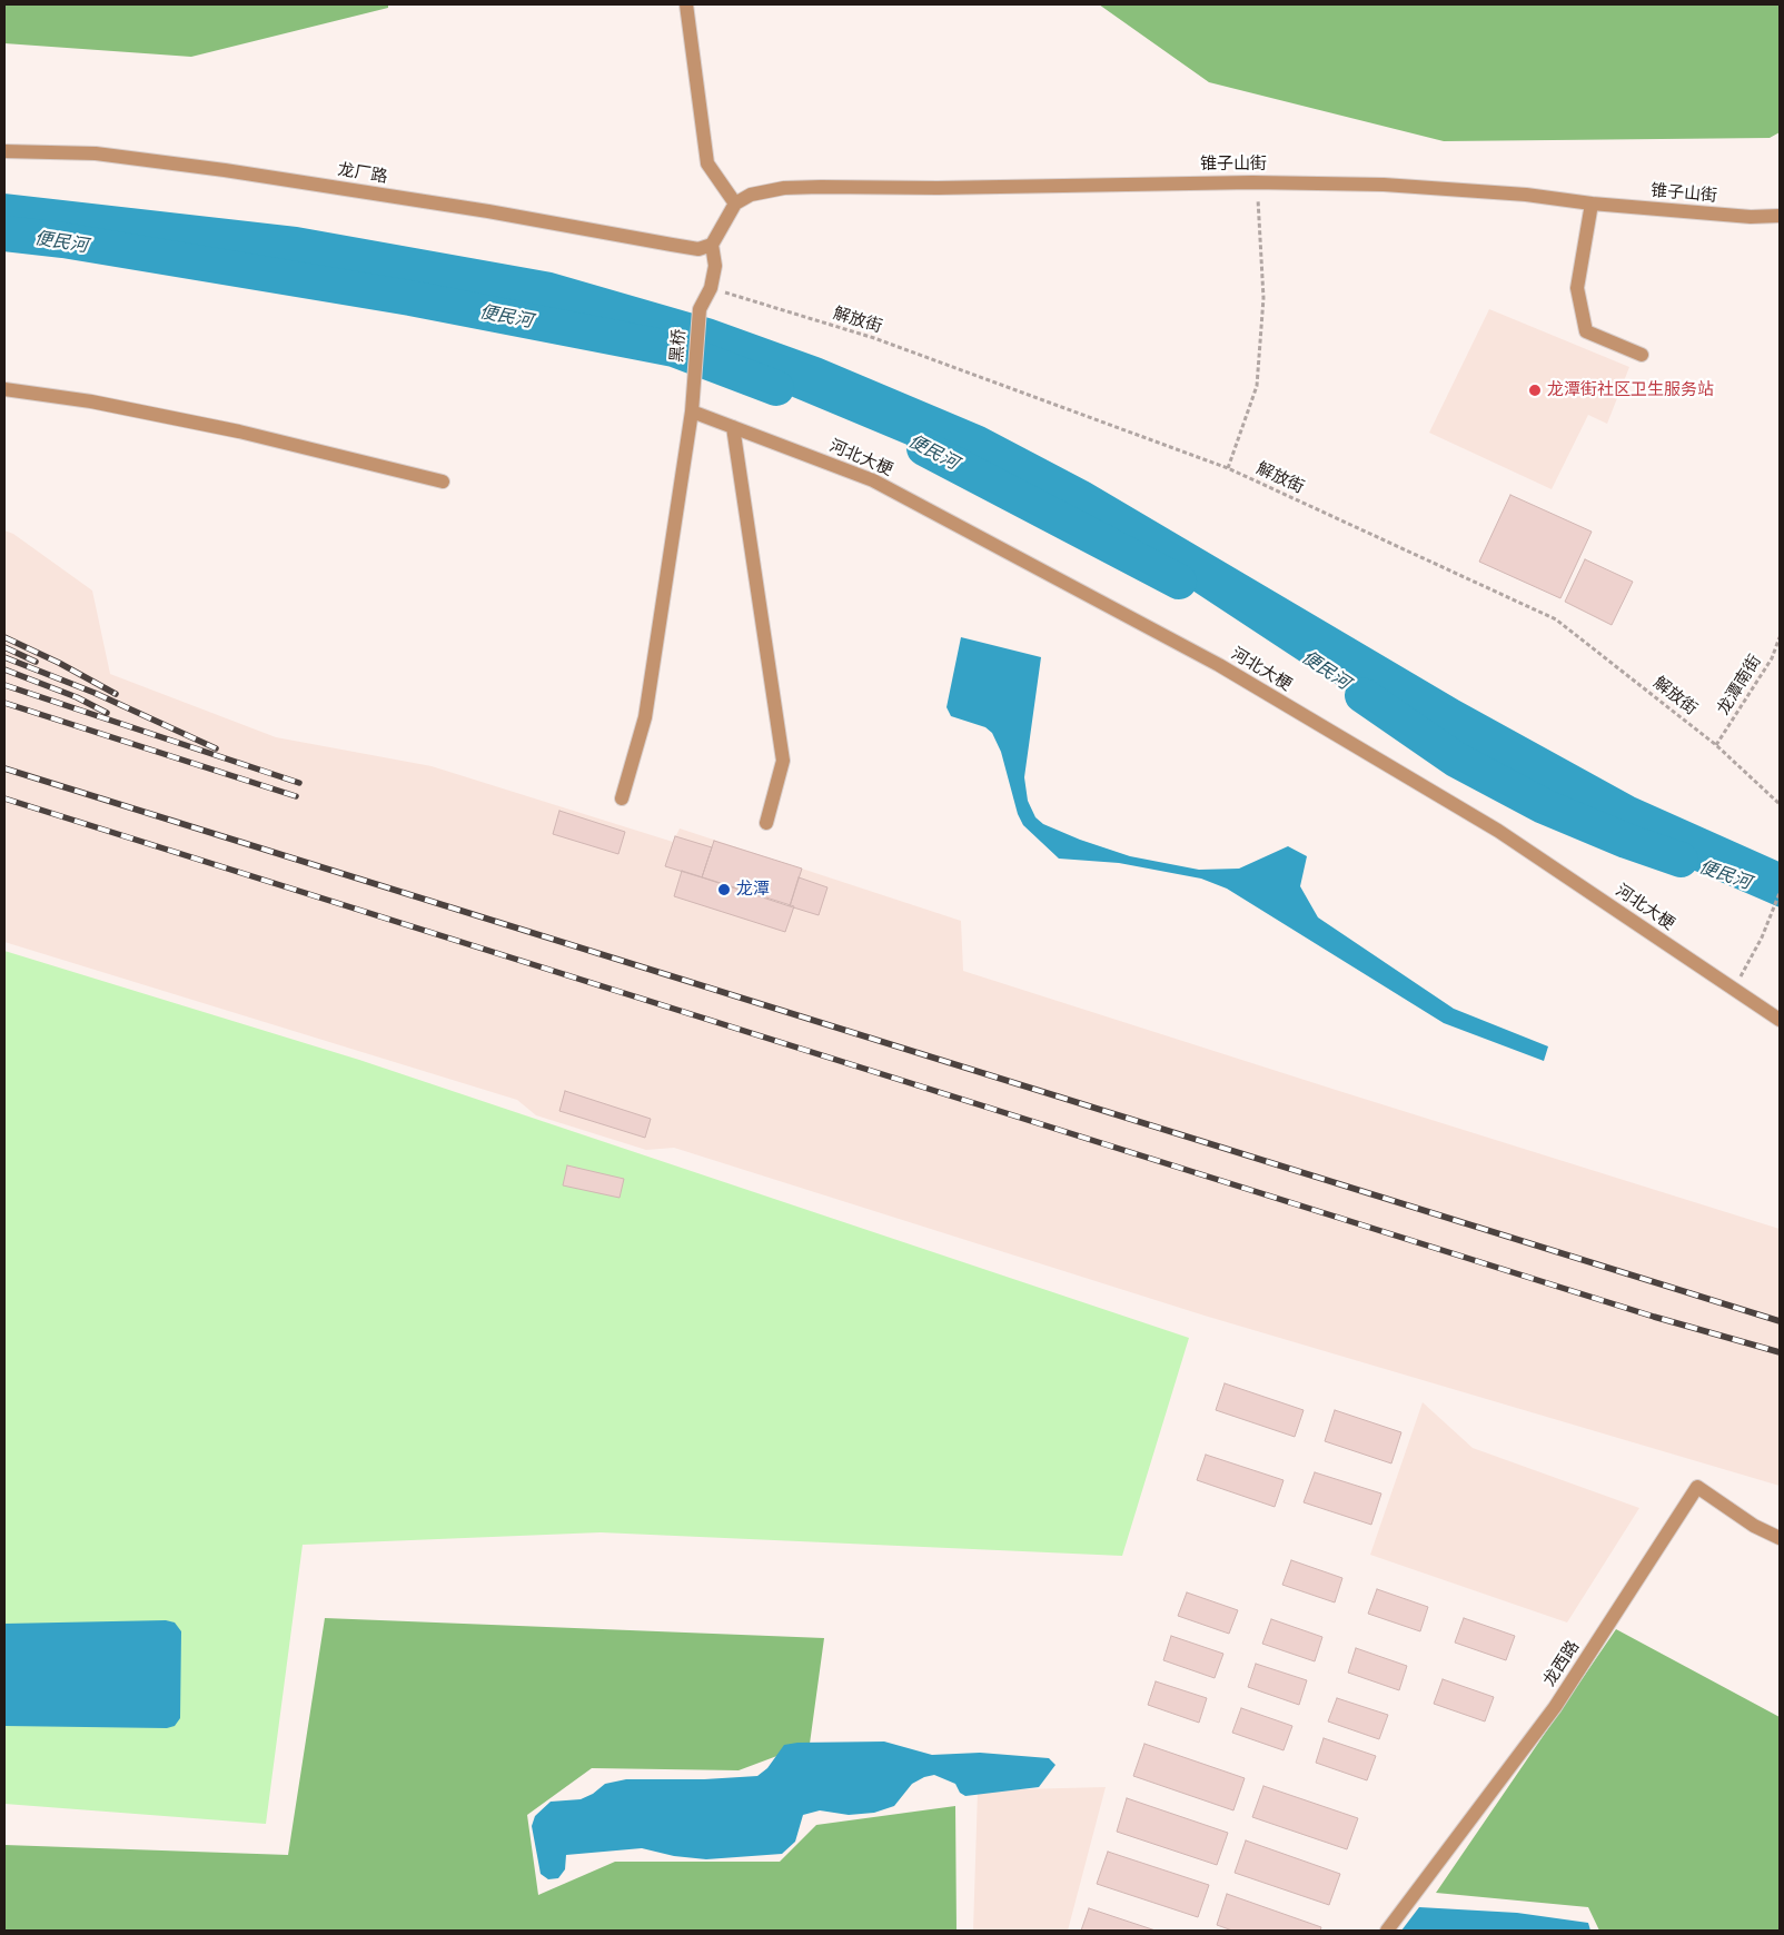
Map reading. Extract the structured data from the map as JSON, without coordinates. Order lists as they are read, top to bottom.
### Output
{
  "streets": {
    "street": [
      "锥子山街",
      "龙厂路",
      "黑桥",
      "河北大梗",
      "龙西路"
    ],
    "path": ["解放街", "龙潭南街"]
  },
  "crossings": [
    ["解放街", "黑桥"],
    ["解放街", "龙潭南街"],
    ["黑桥", "河北大梗"]
  ],
  "water": ["便民河"],
  "places": ["龙潭街社区卫生服务站", "龙潭"]
}
